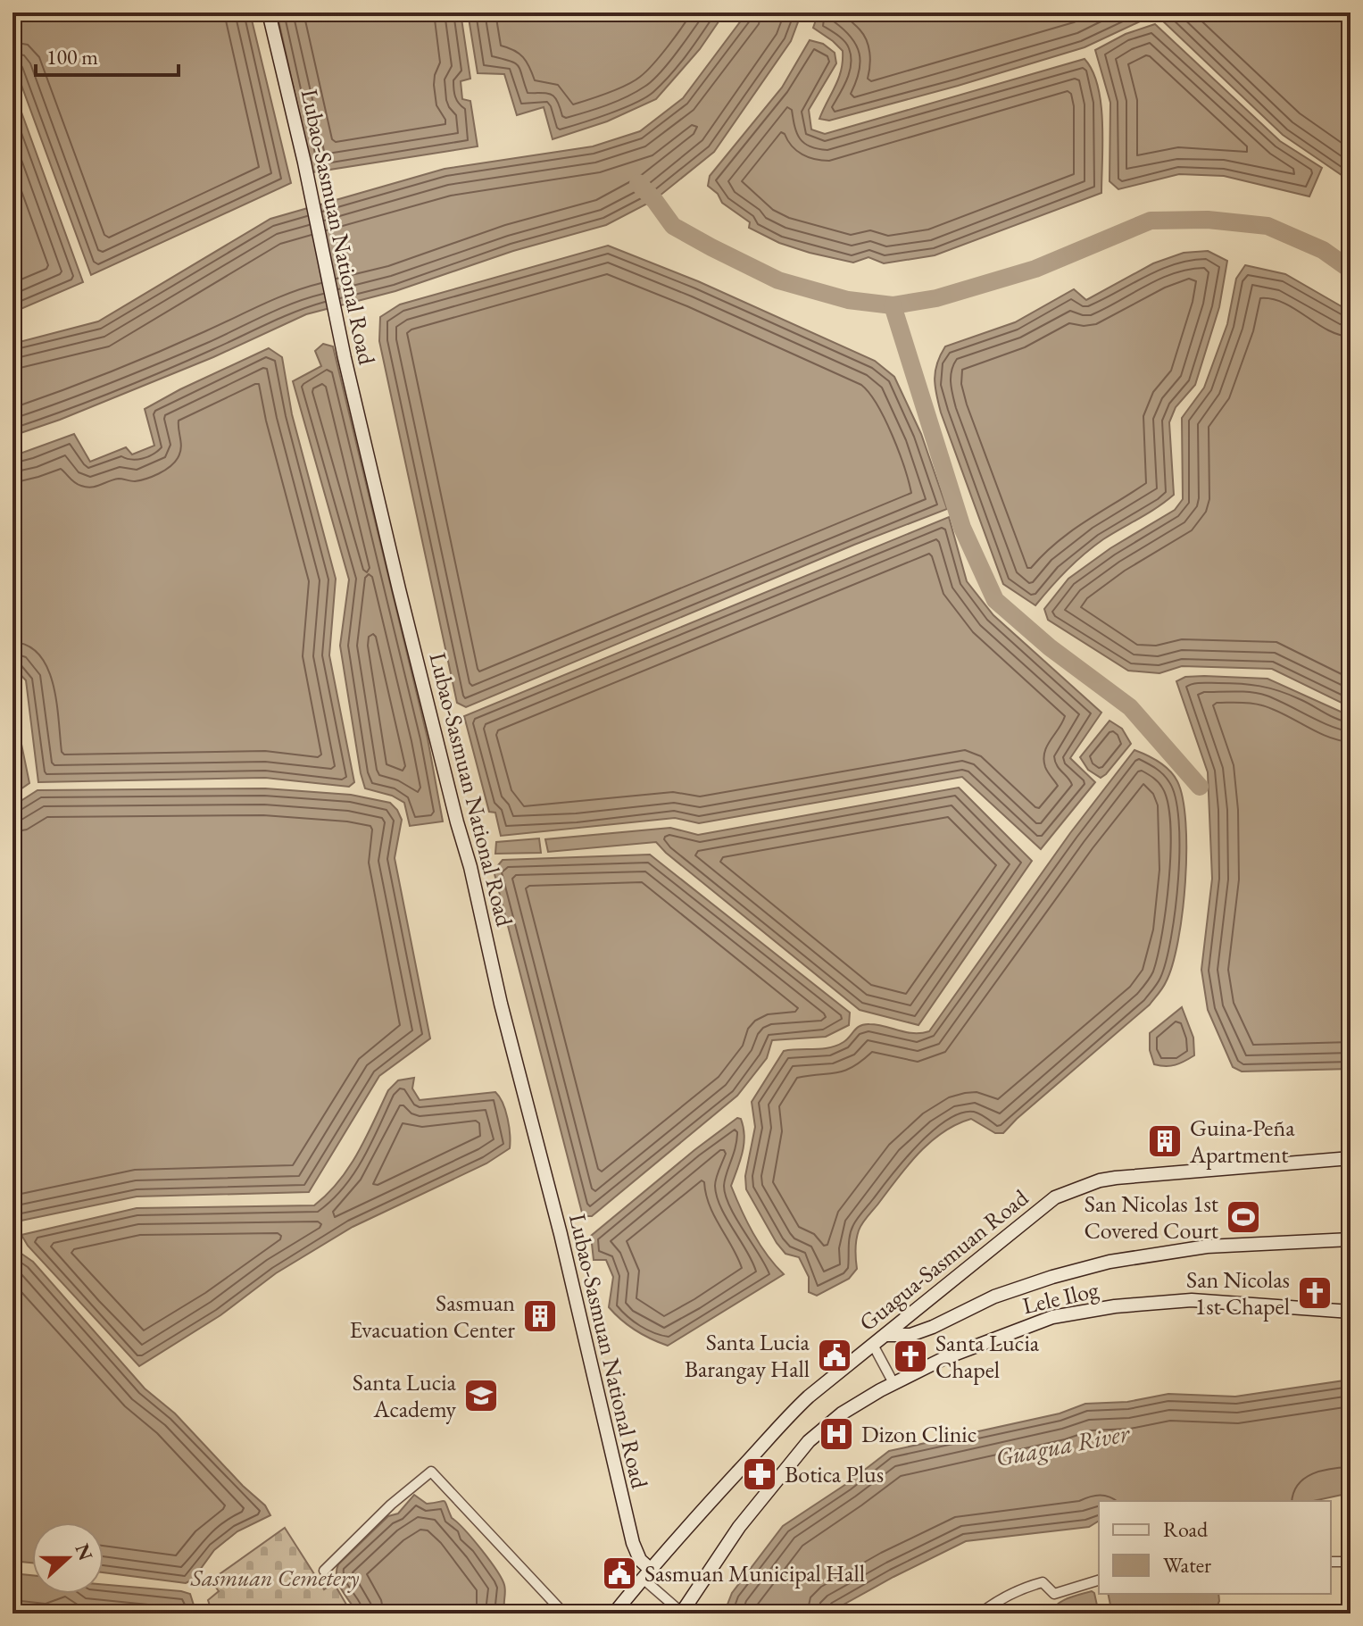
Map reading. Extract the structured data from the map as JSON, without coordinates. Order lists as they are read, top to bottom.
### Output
{
  "streets": {
    "main road": ["Lubao-Sasmuan National Road", "Guagua-Sasmuan Road", "Lele Ilog"]
  },
  "crossings": [
    ["Lubao-Sasmuan National Road", "Guagua-Sasmuan Road"]
  ],
  "water": ["Guagua River"],
  "parks": ["Sasmuan Cemetery"],
  "places": {
    "building": ["Guina-Peña Apartment", "Sasmuan Evacuation Center"],
    "sports": ["San Nicolas 1st Covered Court"],
    "church": ["San Nicolas 1st Chapel", "Santa Lucia Chapel"],
    "public building": ["Santa Lucia Barangay Hall", "Sasmuan Municipal Hall"],
    "school or university": ["Santa Lucia Academy"],
    "hospital": ["Dizon Clinic"],
    "pharmacy": ["Botica Plus"]
  },
  "legend": ["Road", "Water"],
  "scale_bar": "100 m",
  "north": "right"
}
